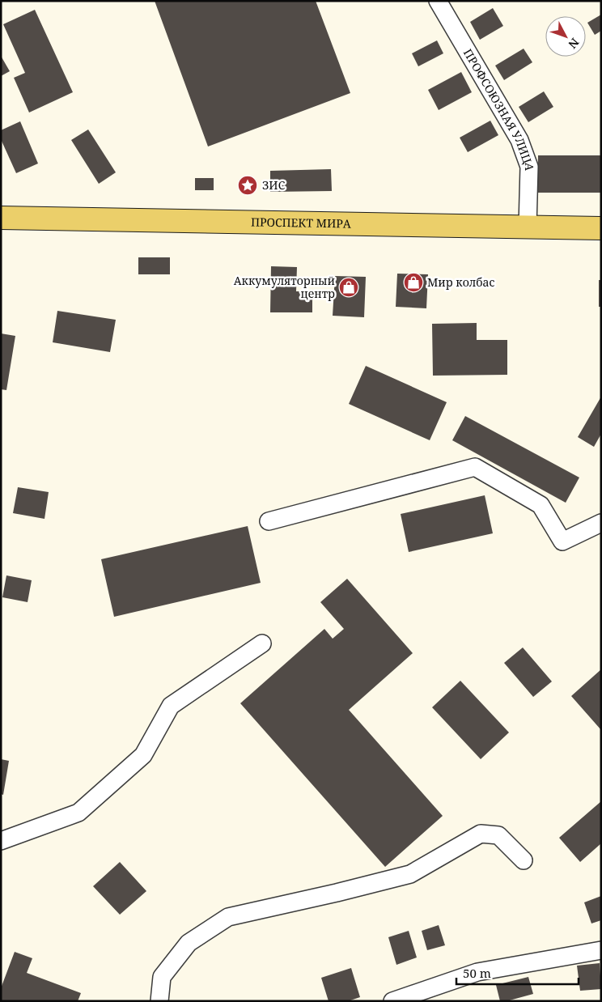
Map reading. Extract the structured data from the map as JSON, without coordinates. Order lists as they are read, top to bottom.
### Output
{
  "streets": {
    "main road": ["ПРОСПЕКТ МИРА"],
    "street": ["ПРОФСОЮЗНАЯ УЛИЦА"]
  },
  "crossings": [
    ["ПРОФСОЮЗНАЯ УЛИЦА", "ПРОСПЕКТ МИРА"]
  ],
  "places": {
    "place": ["ЗИС"],
    "shop": ["Мир колбас", "Аккумуляторный центр"]
  },
  "scale_bar": "50 m",
  "north": "bottom right"
}
